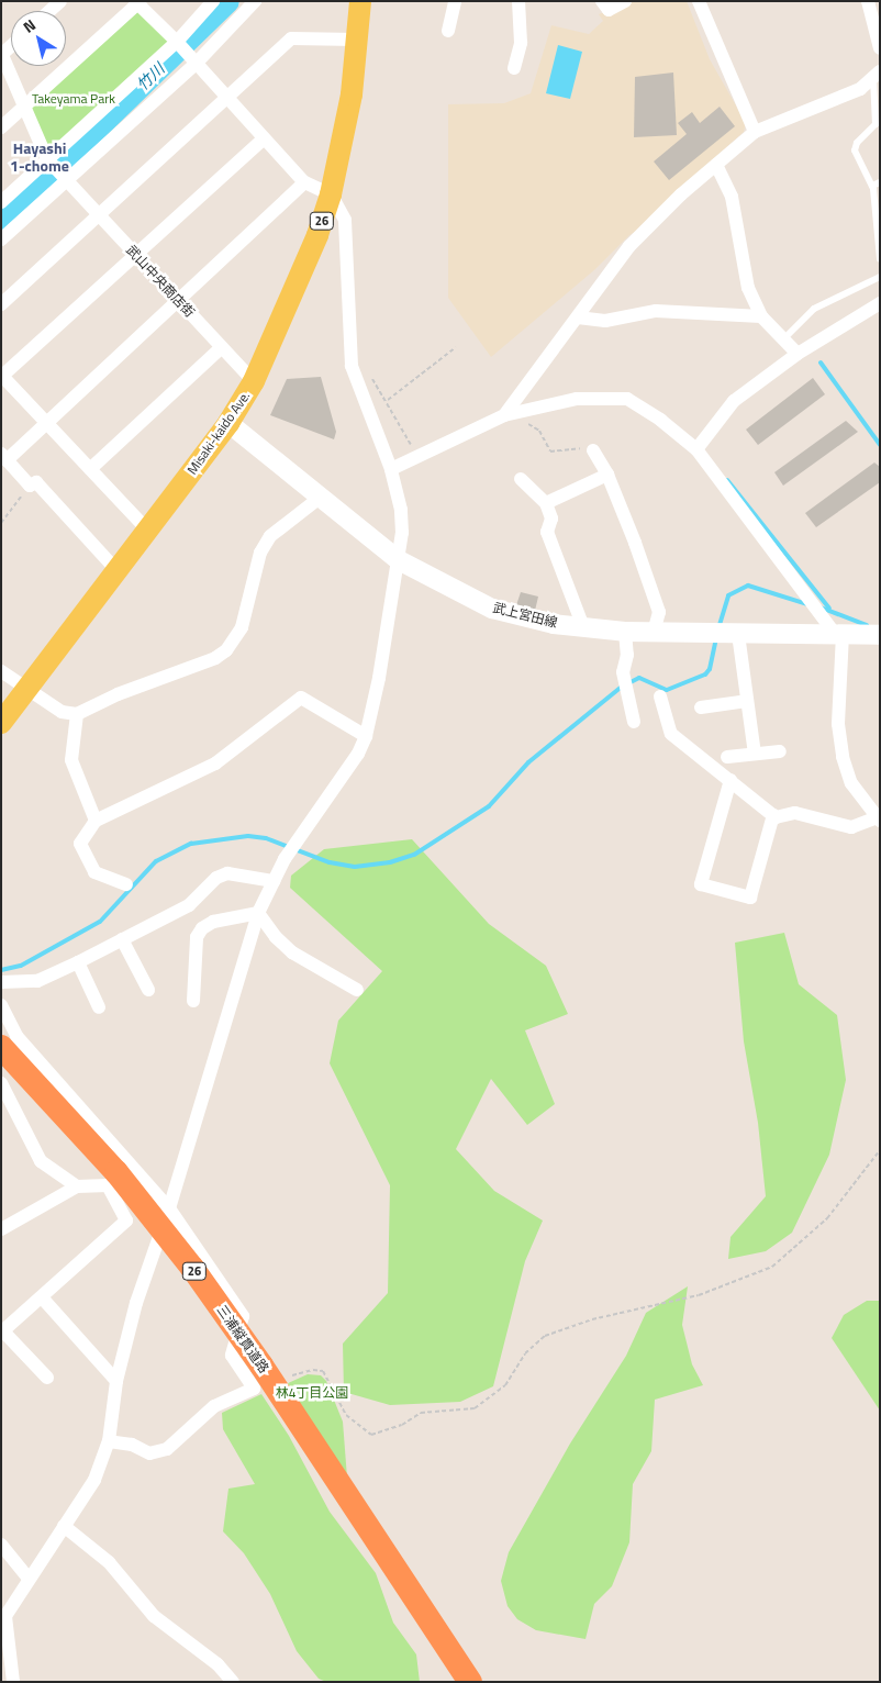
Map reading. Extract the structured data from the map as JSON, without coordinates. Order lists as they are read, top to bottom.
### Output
{
  "streets": {
    "highway": ["26", "三浦縦貫道路"],
    "main road": ["Misaki-kaido Ave.", "武上宮田線"],
    "street": ["武山中央商店街"]
  },
  "crossings": [
    ["26", "三浦縦貫道路"],
    ["武山中央商店街", "Misaki-kaido Ave."],
    ["Misaki-kaido Ave.", "武上宮田線"]
  ],
  "districts": ["Hayashi 1-chome"],
  "water": ["竹川"],
  "parks": ["Takeyama Park", "林4丁目公園"],
  "north": "top left"
}
